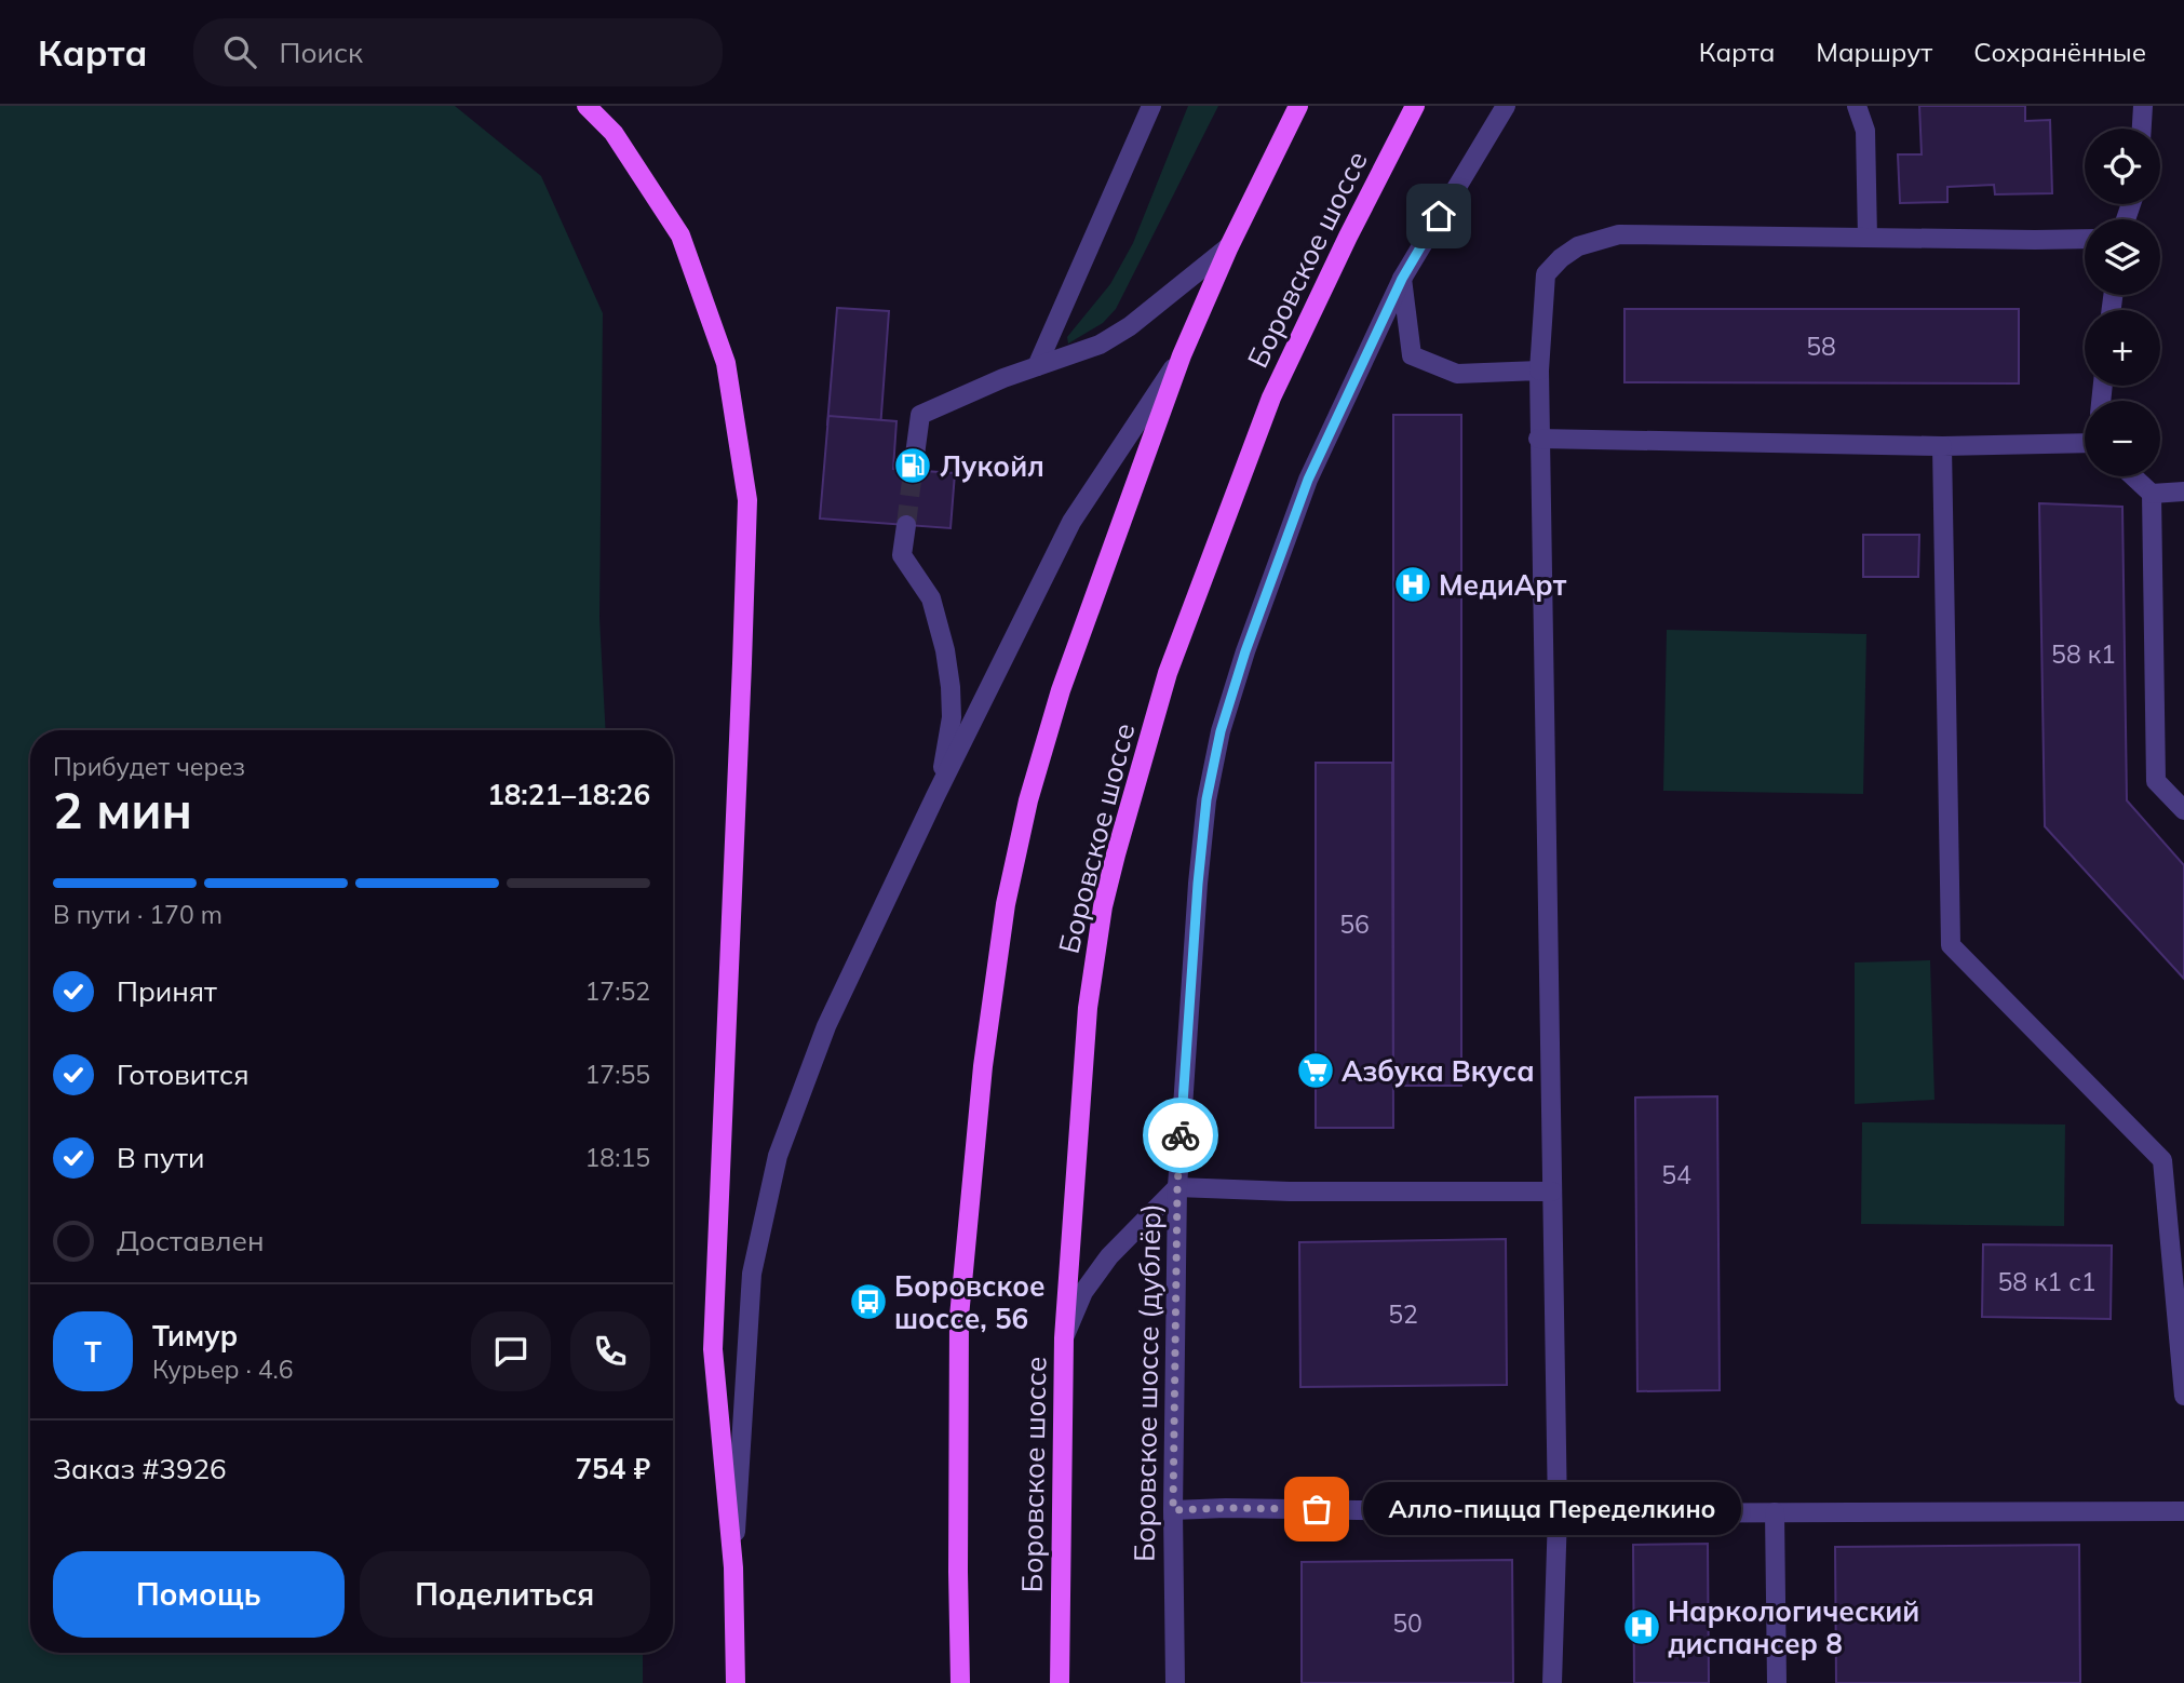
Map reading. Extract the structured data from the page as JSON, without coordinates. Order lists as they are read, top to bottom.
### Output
{
  "streets": {
    "main road": ["Боровское шоссе"],
    "street": ["Боровское шоссе (дублёр)"]
  },
  "places": {
    "fuel station": ["Лукойл"],
    "hospital": ["МедиАрт", "Наркологический диспансер 8"],
    "supermarket": ["Азбука Вкуса"],
    "bus stop": ["Боровское шоссе, 56"],
    "other": ["Алло-пицца Переделкино"]
  },
  "house_numbers": [
    "58",
    "58 к1",
    "56",
    "54",
    "58 к1 с1",
    "52",
    "50"
  ],
  "page": {
    "header": "Карта",
    "search": "Поиск",
    "nav": ["Карта", "Маршрут", "Сохранённые"],
    "map_buttons": ["+", "−"],
    "heading": ["2 мин", "Прибудет через", "18:21–18:26"],
    "panel": [
      "Тимур",
      "Курьер · 4.6",
      "Заказ #3926",
      "754 ₽"
    ],
    "bar": "В пути · 170 m",
    "list": [
      ["Принят", "17:52"],
      ["Готовится", "17:55"],
      ["В пути", "18:15"],
      "Доставлен"
    ],
    "round": "Т",
    "bubble": "Алло-пицца Переделкино",
    "buttons": ["Помощь", "Поделиться"]
  }
}
